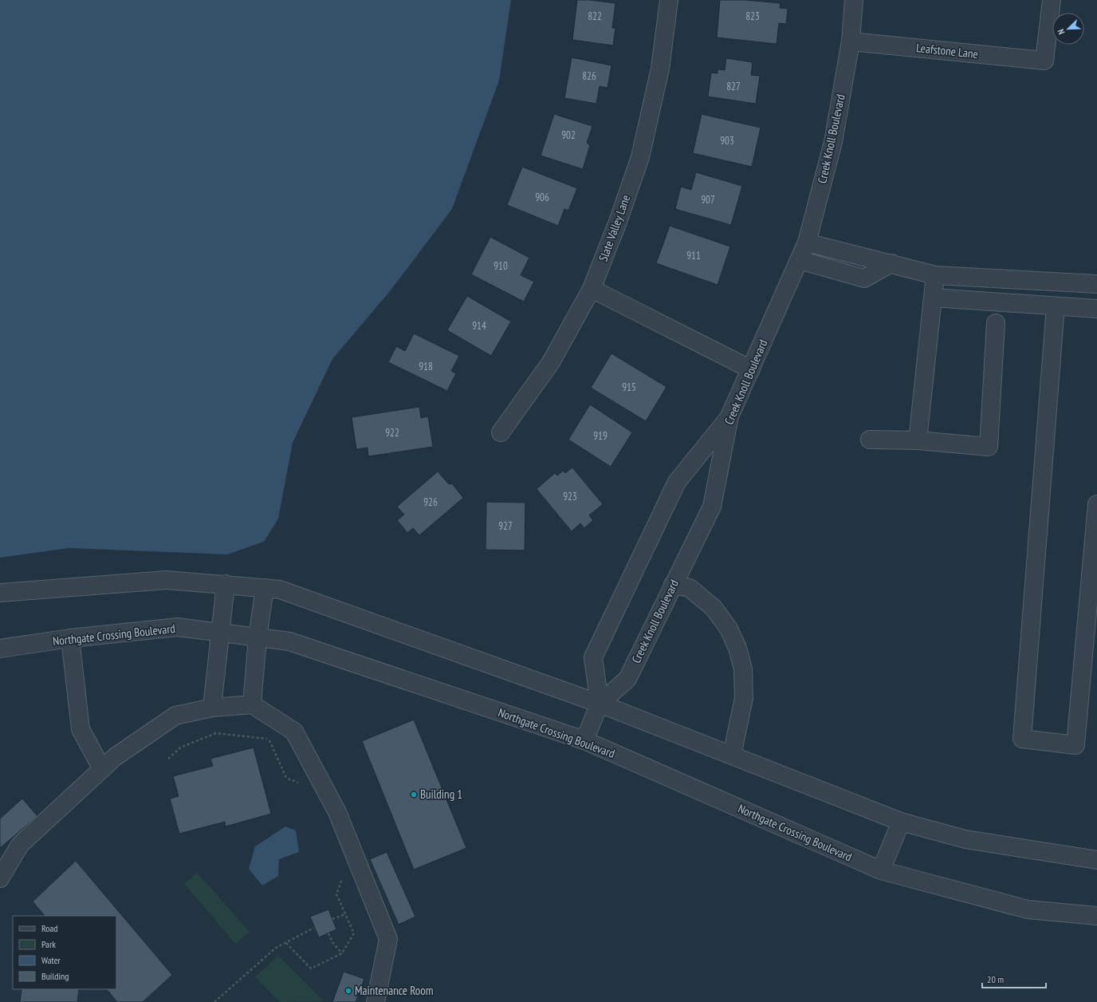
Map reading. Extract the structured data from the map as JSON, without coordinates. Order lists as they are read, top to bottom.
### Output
{
  "streets": {
    "street": [
      "Leafstone Lane",
      "Creek Knoll Boulevard",
      "Slate Valley Lane",
      "Northgate Crossing Boulevard"
    ]
  },
  "crossings": [
    ["Leafstone Lane", "Creek Knoll Boulevard"],
    ["Creek Knoll Boulevard", "Northgate Crossing Boulevard"]
  ],
  "places": ["Building 1", "Maintenance Room"],
  "house_numbers": [
    "822",
    "823",
    "826",
    "827",
    "902",
    "903",
    "906",
    "907",
    "911",
    "910",
    "914",
    "918",
    "915",
    "922",
    "919",
    "923",
    "926",
    "927"
  ],
  "legend": [
    "Road",
    "Park",
    "Water",
    "Building"
  ],
  "scale_bar": "20 m",
  "north": "bottom left"
}
